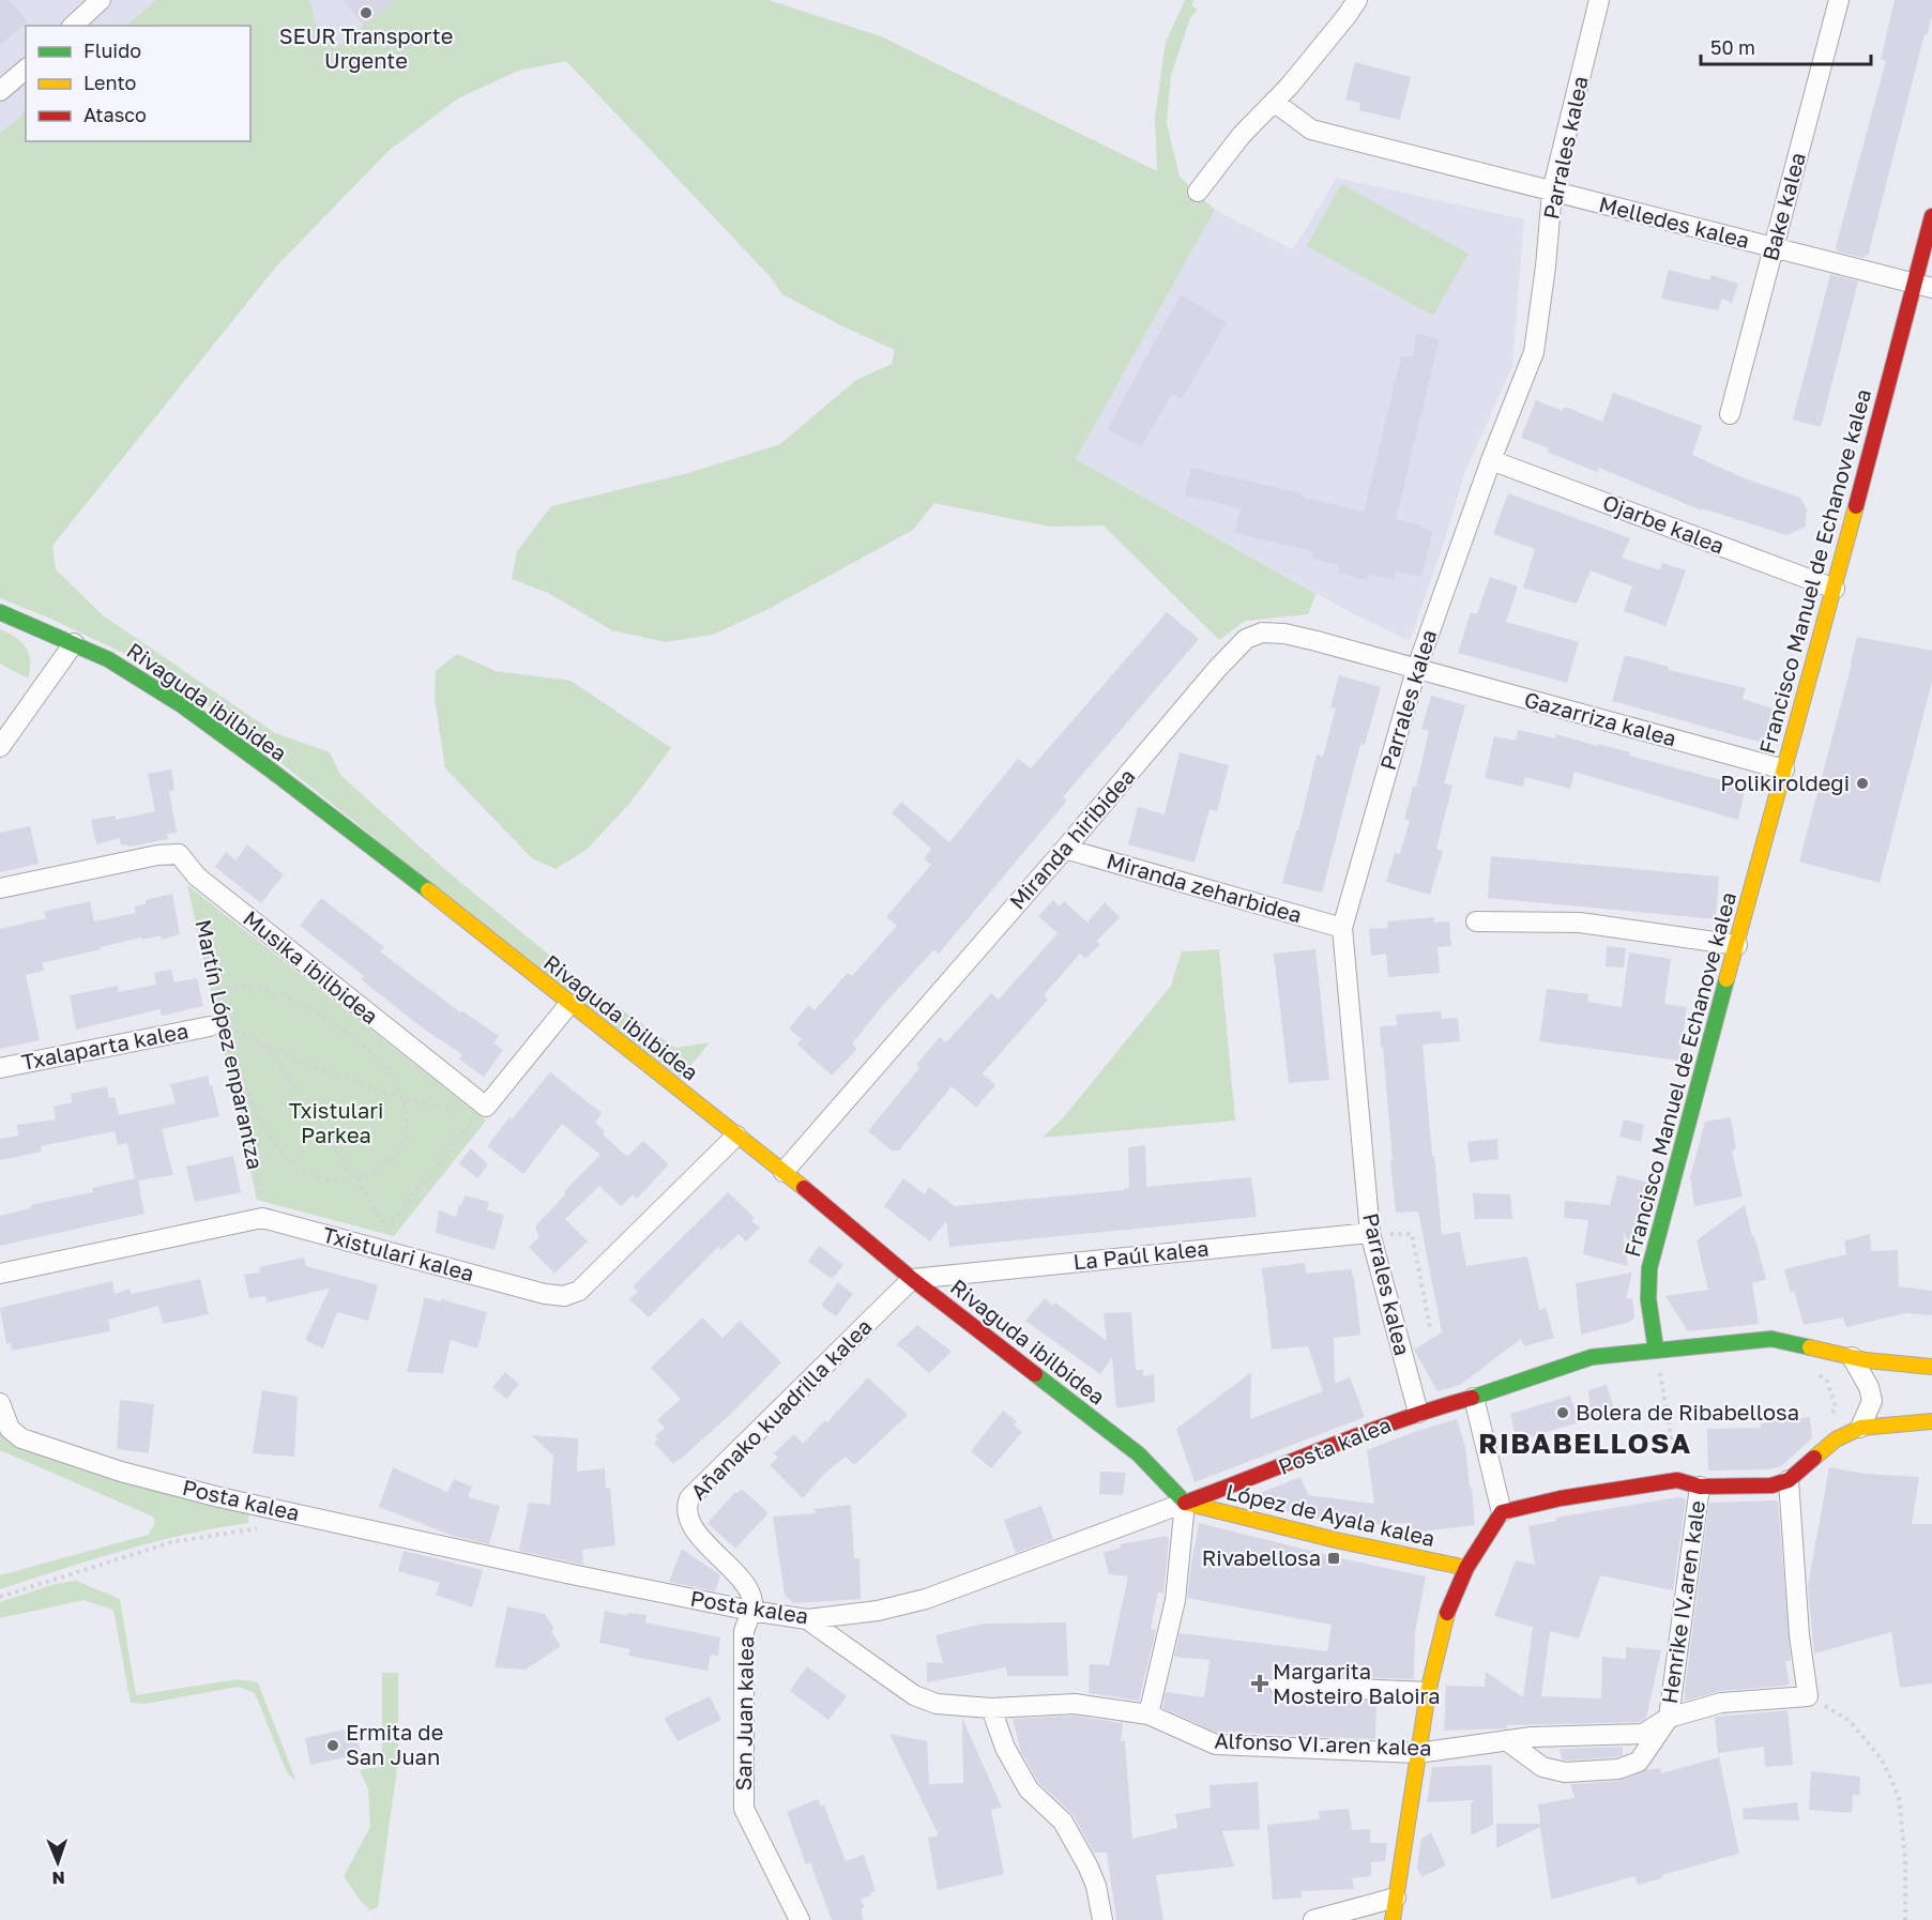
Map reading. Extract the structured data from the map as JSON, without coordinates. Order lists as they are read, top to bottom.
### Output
{
  "streets": {
    "street": [
      "Parrales kalea",
      "Bake kalea",
      "Melledes kalea",
      "Ojarbe kalea",
      "Francisco Manuel de Echanove kalea",
      "Rivaguda ibilbidea",
      "Gazarriza kalea",
      "Miranda hiribidea",
      "Miranda zeharbidea",
      "Musika ibilbidea",
      "Txalaparta kalea",
      "Txistulari kalea",
      "La Paúl kalea",
      "Añanako kuadrilla kalea",
      "Posta kalea",
      "López de Ayala kalea",
      "Henrike IV.aren kale",
      "San Juan kalea",
      "Alfonso VI.aren kalea"
    ],
    "path": ["Martín López enparantza"]
  },
  "crossings": [
    ["Parrales kalea", "Melledes kalea"],
    ["Parrales kalea", "Ojarbe kalea"],
    ["Parrales kalea", "Gazarriza kalea"],
    ["Parrales kalea", "Miranda hiribidea"],
    ["Parrales kalea", "Miranda zeharbidea"],
    ["Parrales kalea", "La Paúl kalea"],
    ["Parrales kalea", "Posta kalea"],
    ["Bake kalea", "Melledes kalea"],
    ["Melledes kalea", "Francisco Manuel de Echanove kalea"],
    ["Ojarbe kalea", "Francisco Manuel de Echanove kalea"],
    ["Francisco Manuel de Echanove kalea", "Gazarriza kalea"],
    ["Francisco Manuel de Echanove kalea", "Posta kalea"],
    ["Rivaguda ibilbidea", "Miranda hiribidea"],
    ["Rivaguda ibilbidea", "Musika ibilbidea"],
    ["Rivaguda ibilbidea", "Txistulari kalea"],
    ["Rivaguda ibilbidea", "La Paúl kalea"],
    ["Rivaguda ibilbidea", "Añanako kuadrilla kalea"],
    ["Rivaguda ibilbidea", "Posta kalea"],
    ["Rivaguda ibilbidea", "López de Ayala kalea"],
    ["Gazarriza kalea", "Miranda hiribidea"],
    ["Miranda hiribidea", "Miranda zeharbidea"],
    ["Musika ibilbidea", "Martín López enparantza"],
    ["Martín López enparantza", "Txalaparta kalea"],
    ["Martín López enparantza", "Txistulari kalea"],
    ["La Paúl kalea", "Añanako kuadrilla kalea"],
    ["Añanako kuadrilla kalea", "Posta kalea"],
    ["Añanako kuadrilla kalea", "San Juan kalea"],
    ["Posta kalea", "López de Ayala kalea"],
    ["Posta kalea", "San Juan kalea"],
    ["Posta kalea", "Alfonso VI.aren kalea"],
    ["Henrike IV.aren kale", "Alfonso VI.aren kalea"]
  ],
  "districts": ["RIBABELLOSA"],
  "parks": ["Txistulari Parkea"],
  "places": {
    "other": [
      "SEUR Transporte Urgente",
      "Polikiroldegi",
      "Bolera de Ribabellosa",
      "Ermita de San Juan"
    ],
    "transit": ["Rivabellosa"],
    "health": ["Margarita Mosteiro Baloira"]
  },
  "legend": ["Fluido", "Lento", "Atasco"],
  "scale_bar": "50 m",
  "north": "bottom"
}
